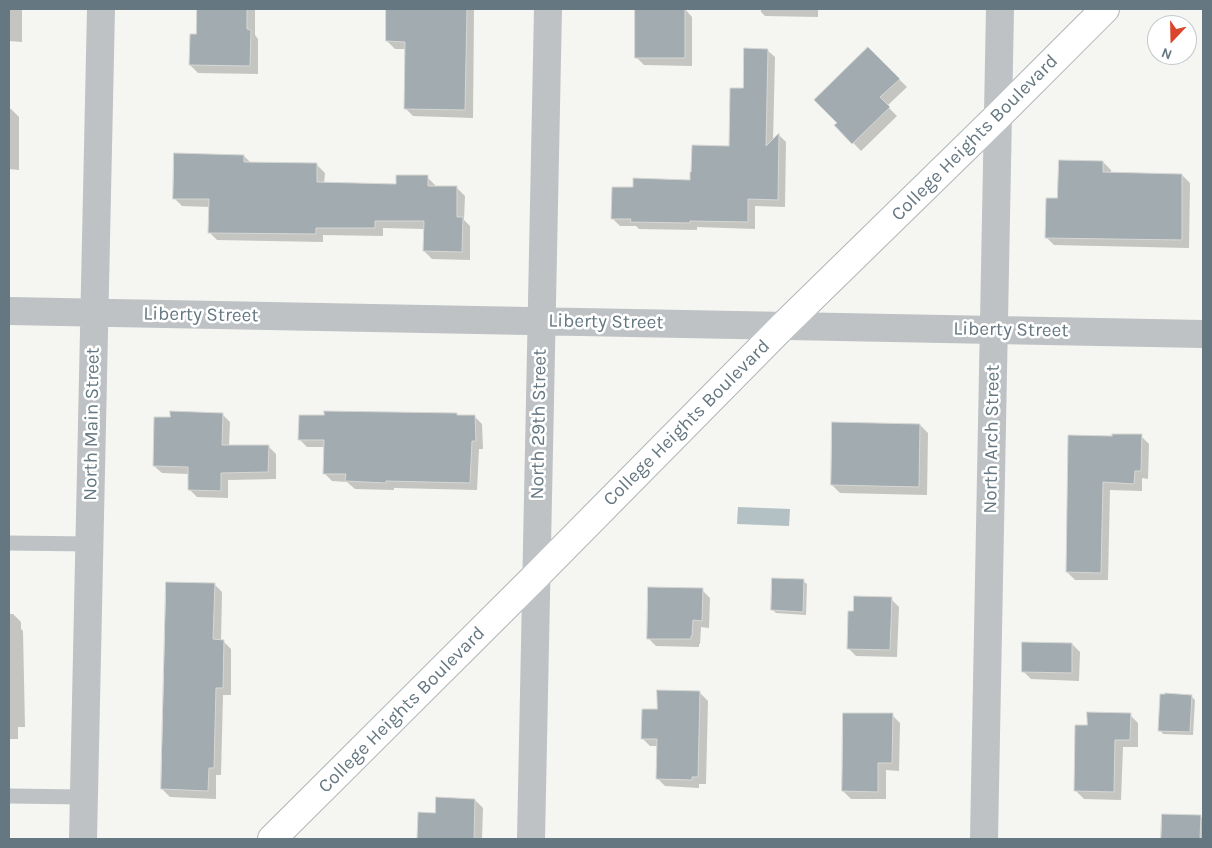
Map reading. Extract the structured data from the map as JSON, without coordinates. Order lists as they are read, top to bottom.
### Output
{
  "streets": {
    "street": [
      "College Heights Boulevard",
      "Liberty Street",
      "North Main Street",
      "North 29th Street",
      "North Arch Street"
    ]
  },
  "crossings": [
    ["College Heights Boulevard", "Liberty Street"],
    ["College Heights Boulevard", "North 29th Street"],
    ["College Heights Boulevard", "North Arch Street"],
    ["Liberty Street", "North Main Street"],
    ["Liberty Street", "North 29th Street"],
    ["Liberty Street", "North Arch Street"]
  ],
  "north": "bottom"
}
